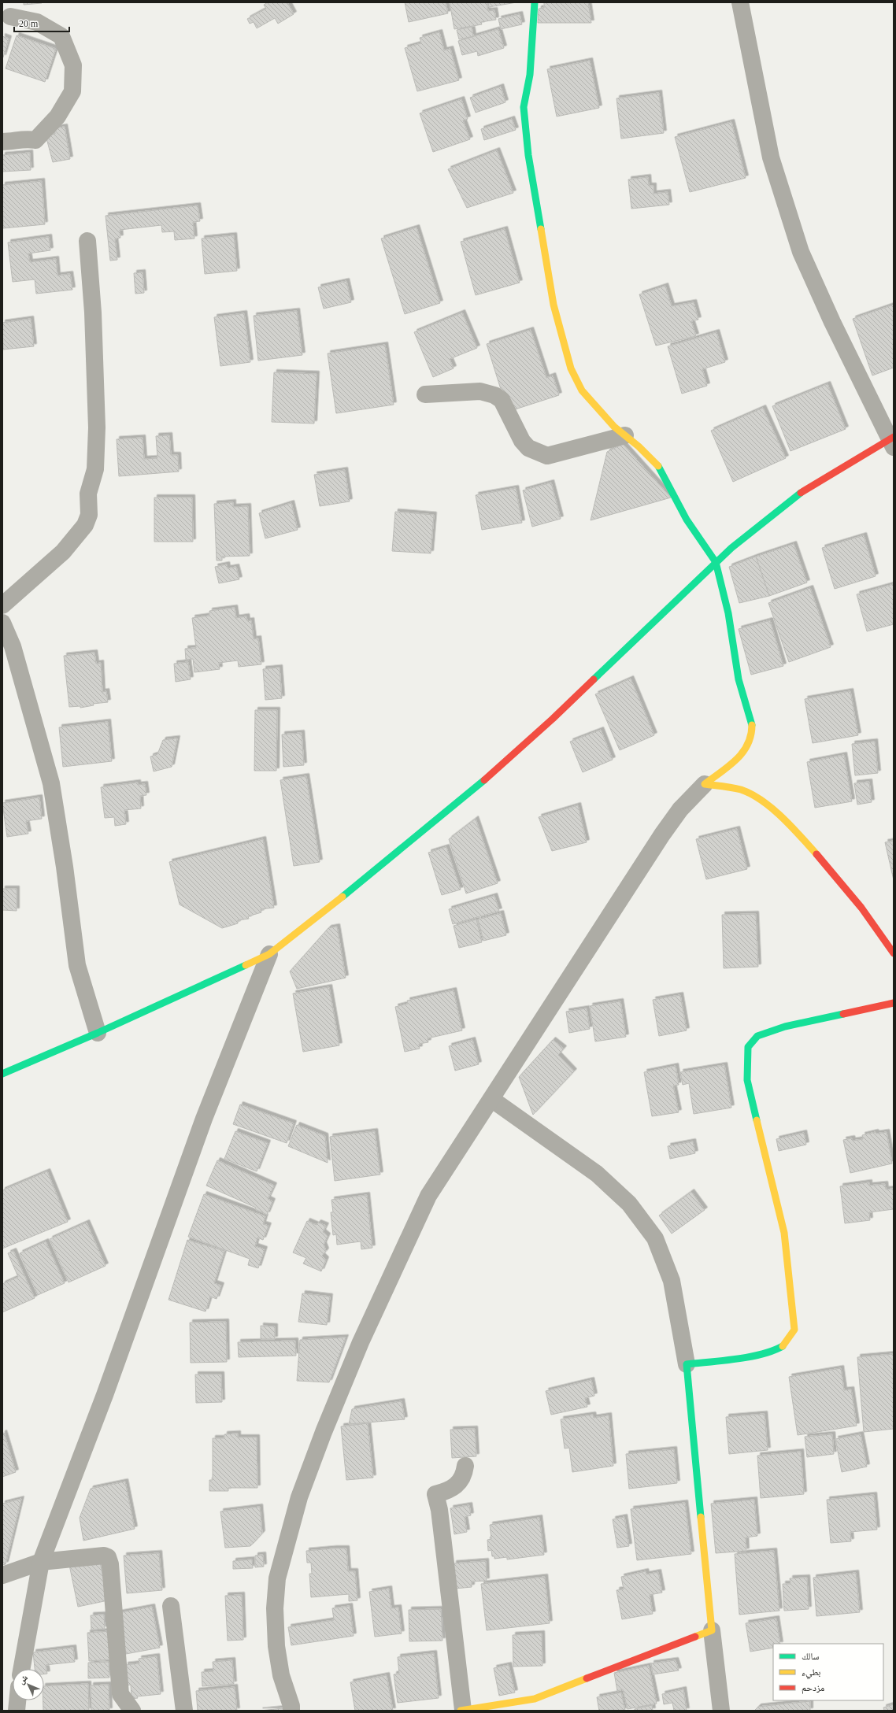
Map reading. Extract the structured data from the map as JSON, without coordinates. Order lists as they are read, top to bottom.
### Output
{
  "legend": ["سالك", "بطيء", "مزدحم"],
  "scale_bar": "20 m",
  "north": "top left"
}
